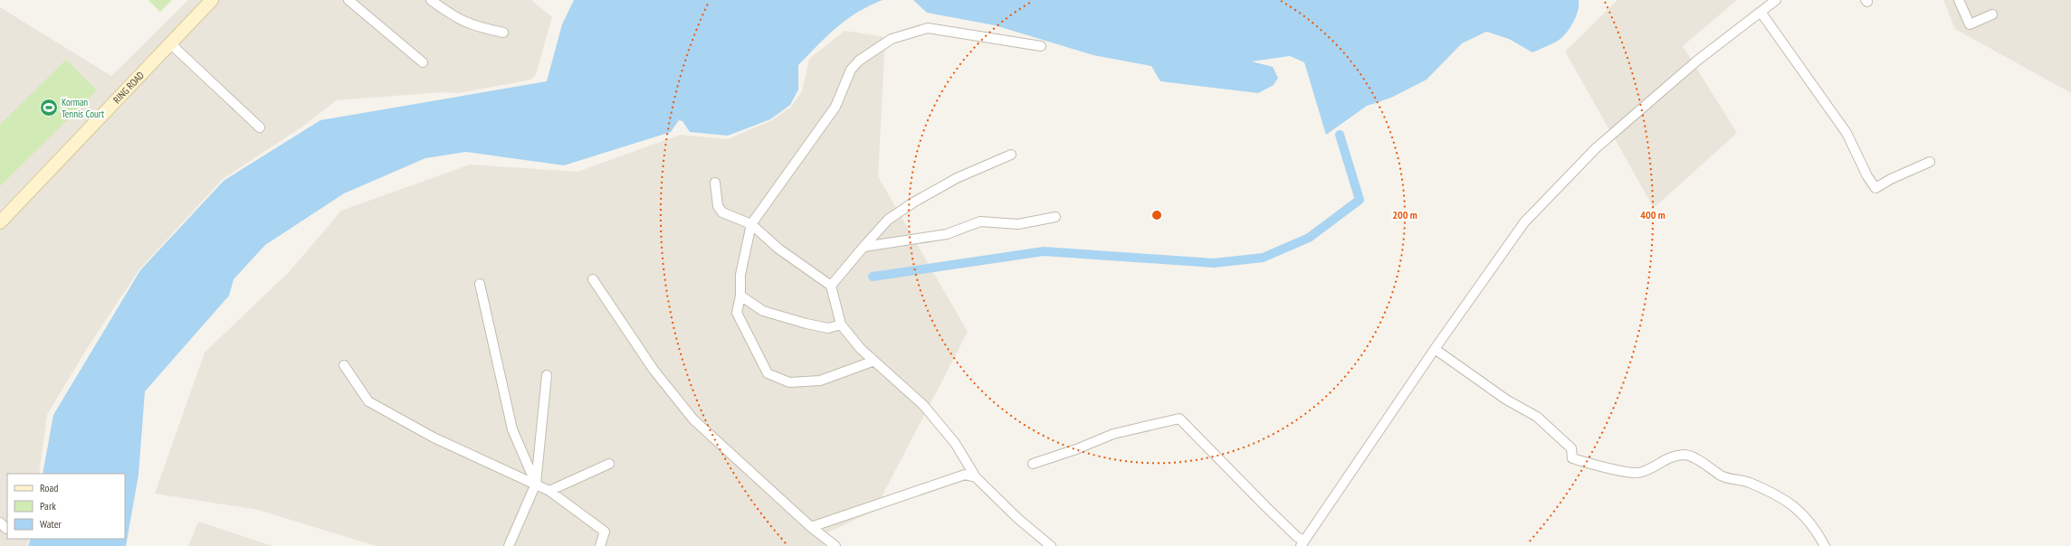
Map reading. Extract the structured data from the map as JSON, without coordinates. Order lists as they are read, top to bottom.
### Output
{
  "streets": {
    "main road": ["RING ROAD"]
  },
  "places": {
    "sports": ["Korman Tennis Court"]
  },
  "legend": ["Road", "Park", "Water"],
  "rings": ["200 m", "400 m"]
}
